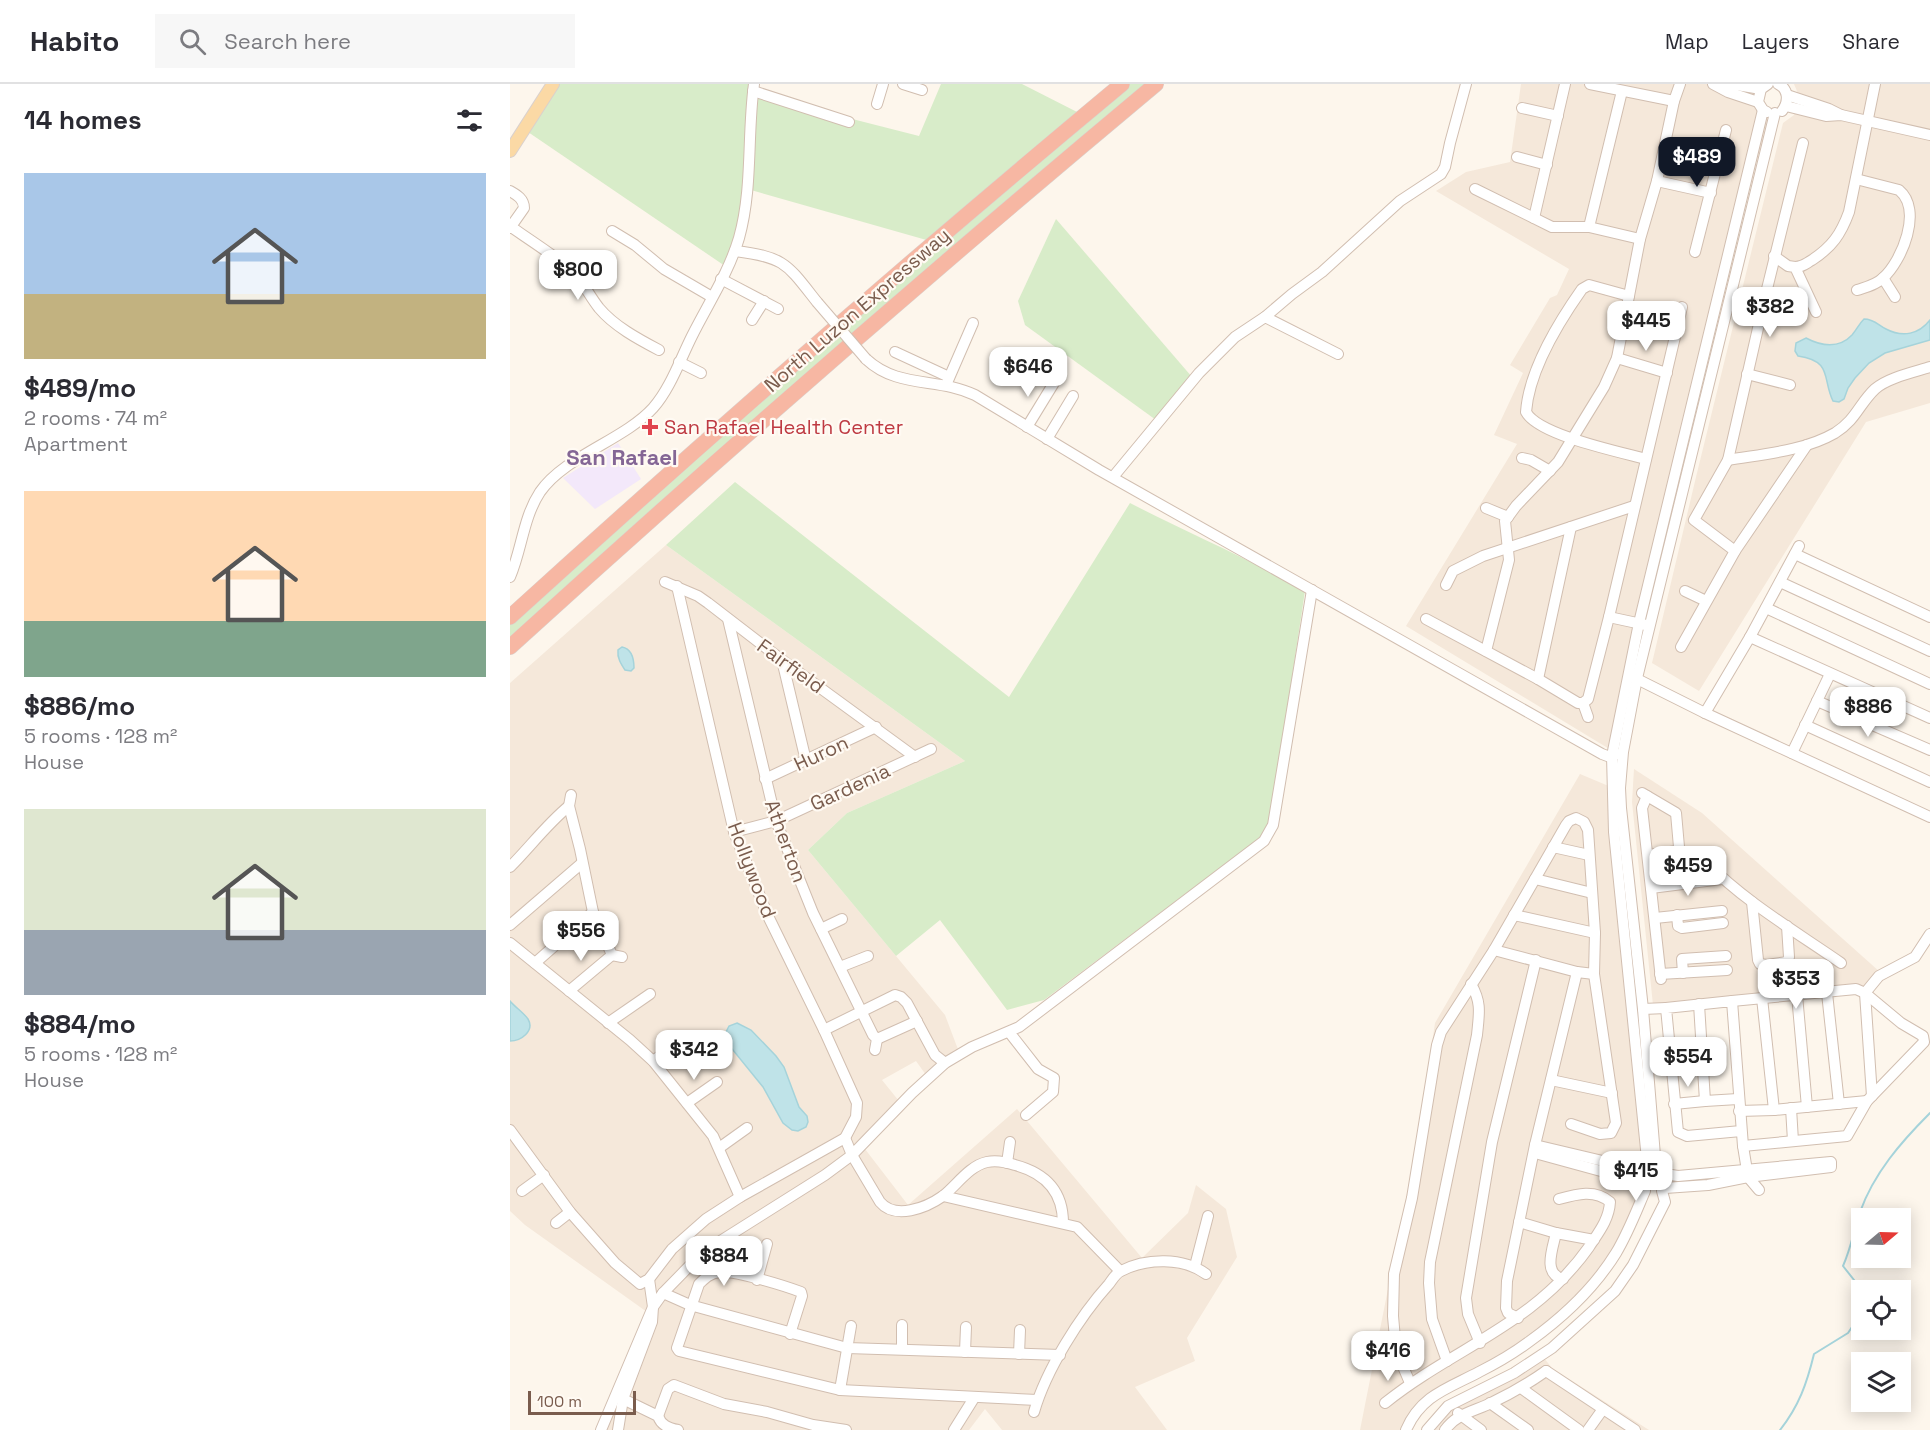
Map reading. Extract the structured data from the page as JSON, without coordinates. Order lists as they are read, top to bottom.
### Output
{
  "streets": {
    "highway": ["North Luzon Expressway"],
    "street": [
      "Fairfield",
      "Huron",
      "Gardenia",
      "Atherton",
      "Hollywood"
    ]
  },
  "crossings": [
    ["Fairfield", "Huron"],
    ["Fairfield", "Gardenia"],
    ["Fairfield", "Atherton"],
    ["Fairfield", "Hollywood"],
    ["Huron", "Atherton"],
    ["Gardenia", "Atherton"],
    ["Gardenia", "Hollywood"]
  ],
  "districts": ["San Rafael"],
  "places": {
    "health": ["San Rafael Health Center"]
  },
  "scale_bar": "100 m",
  "north": "right",
  "page": {
    "header": "Habito",
    "search": "Search here",
    "nav": ["Map", "Layers", "Share"],
    "heading": "14 homes",
    "price": [
      "$489",
      "$800",
      "$382",
      "$445",
      "$646",
      "$886",
      "$459",
      "$556",
      "$353",
      "$342",
      "$554",
      "$415",
      "$884",
      "$416"
    ],
    "list": [
      {
        "name": "$489/mo",
        "note": "2 rooms · 74 m² · Apartment"
      },
      {
        "name": "$886/mo",
        "note": "5 rooms · 128 m² · House"
      },
      {
        "name": "$884/mo",
        "note": "5 rooms · 128 m² · House"
      }
    ],
    "scale": "100 m"
  }
}
